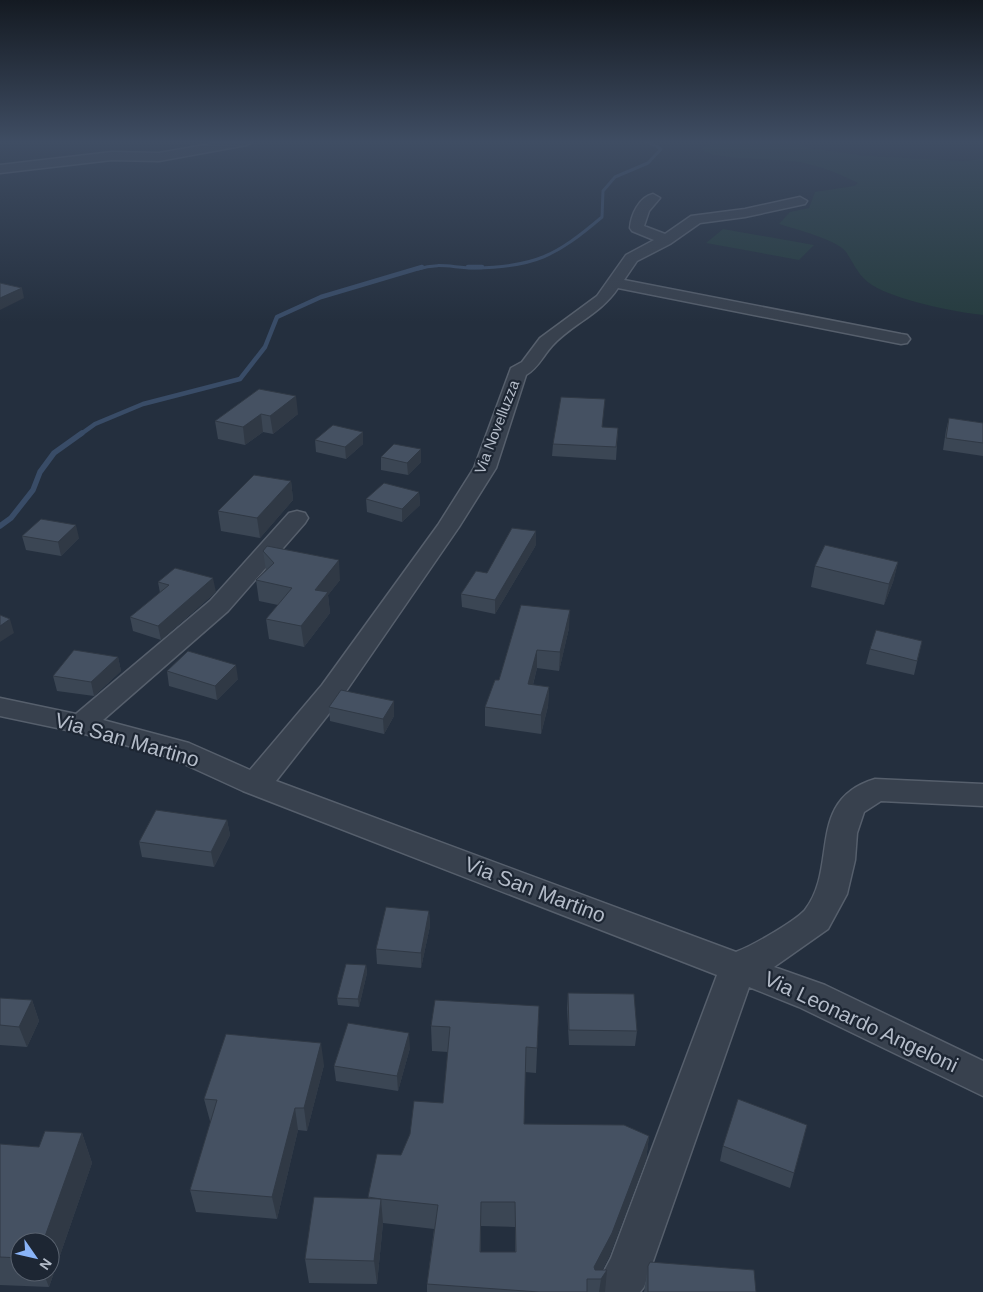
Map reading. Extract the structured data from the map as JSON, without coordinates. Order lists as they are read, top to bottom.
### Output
{
  "streets": {
    "street": ["Via Novelluzza", "Via San Martino", "Via Leonardo Angeloni"]
  },
  "crossings": [
    ["Via Novelluzza", "Via San Martino"],
    ["Via San Martino", "Via Leonardo Angeloni"]
  ],
  "north": "bottom right"
}
